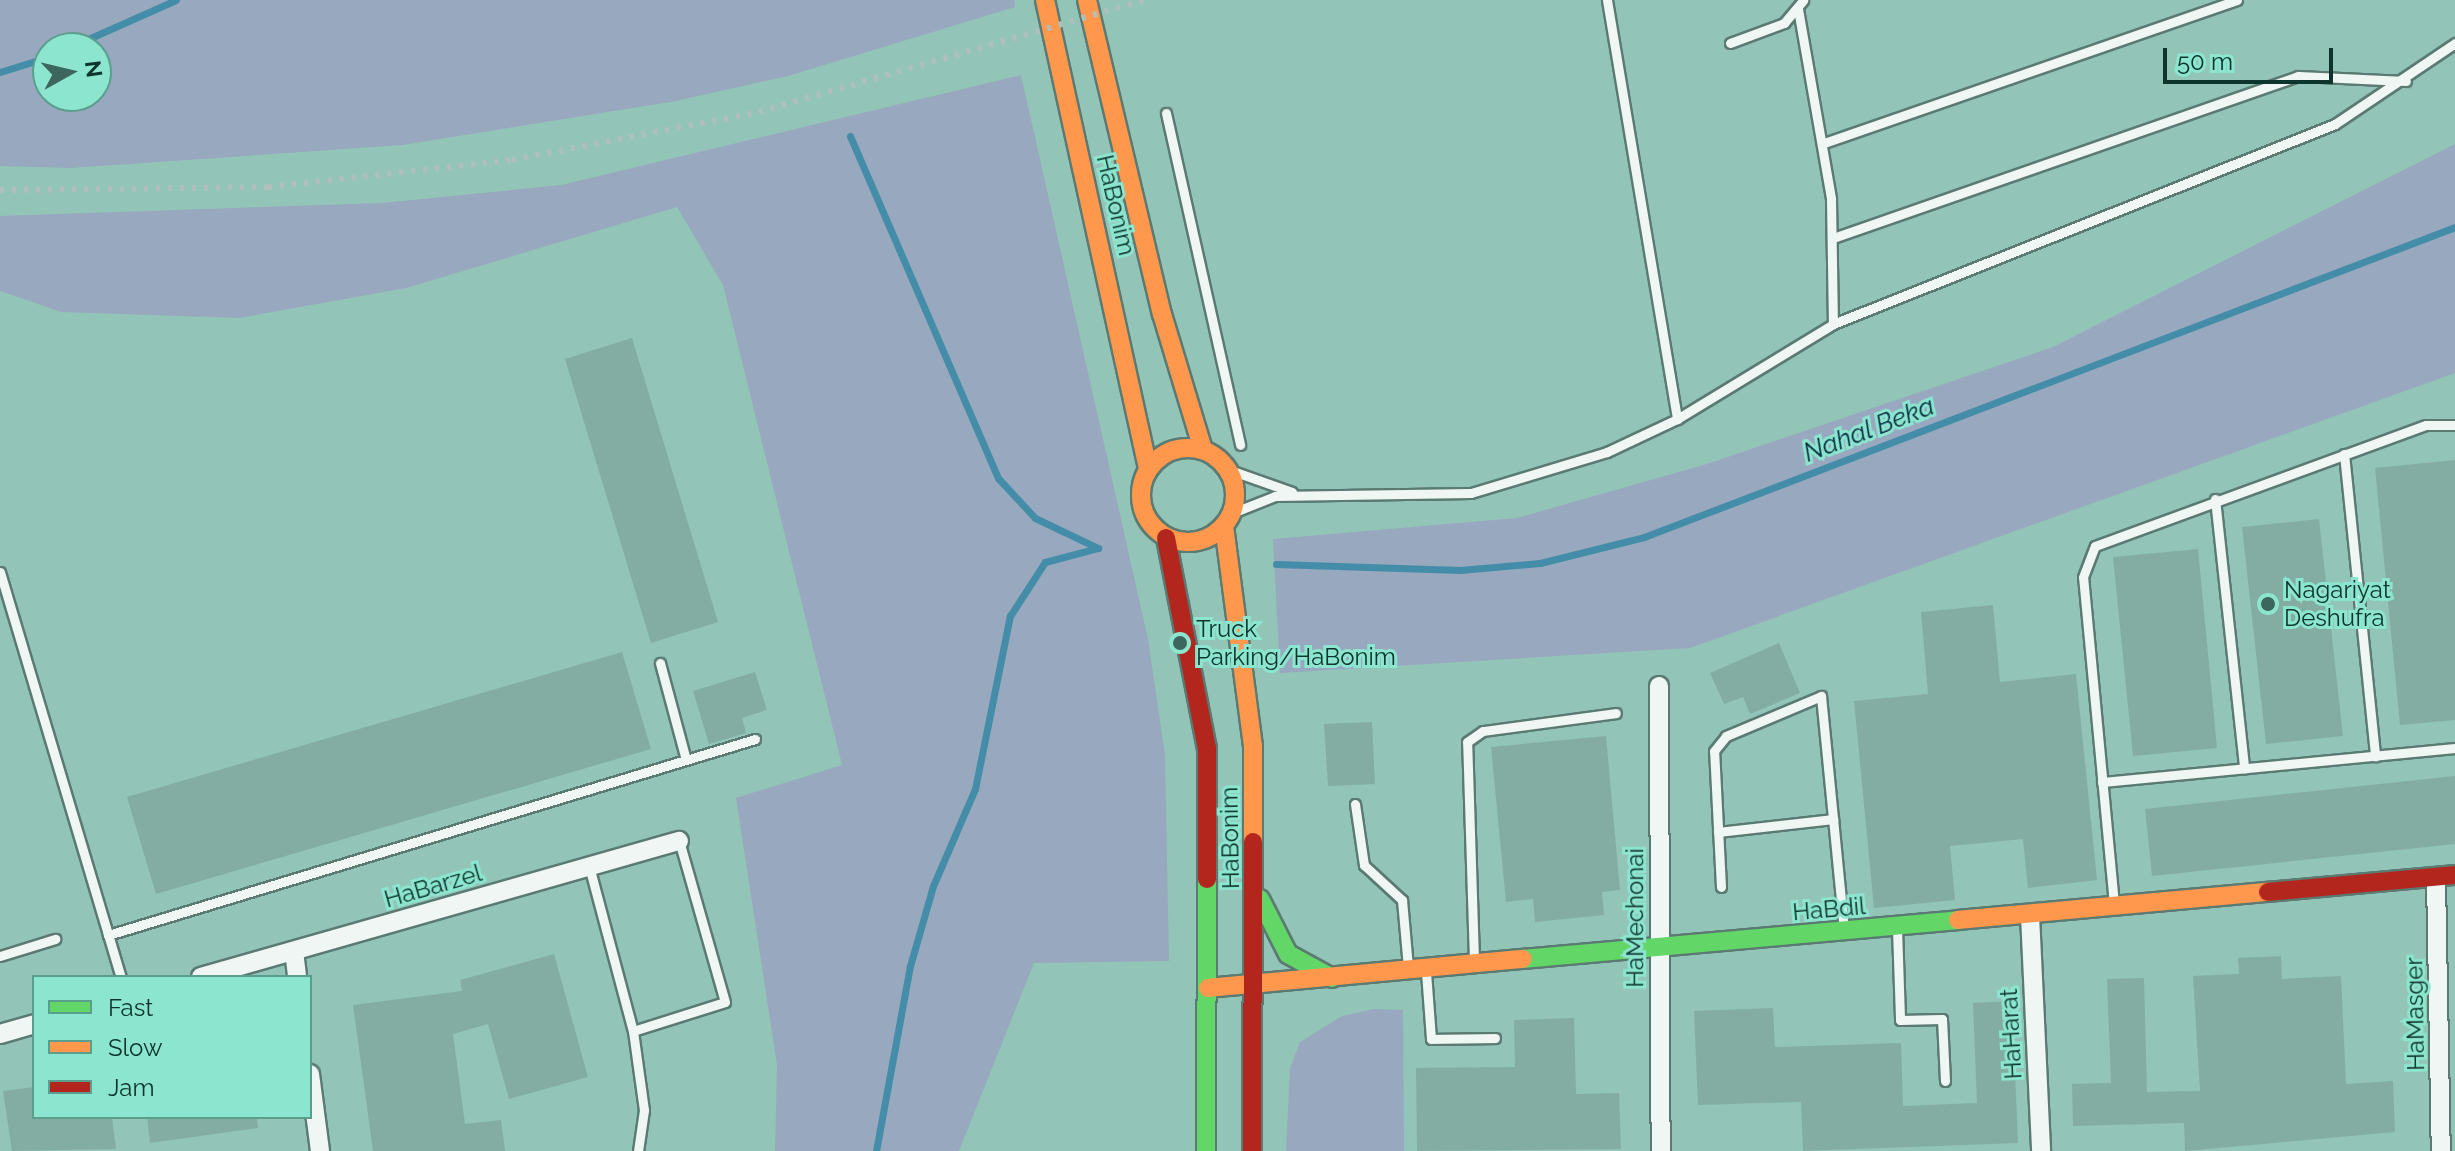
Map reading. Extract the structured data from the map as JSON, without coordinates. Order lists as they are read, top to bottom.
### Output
{
  "streets": {
    "street": [
      "HaBonim",
      "HaBarzel",
      "HaBdil",
      "HaMechonai",
      "HaMasger",
      "HaHarat"
    ]
  },
  "crossings": [
    ["HaBonim", "HaBdil"],
    ["HaBdil", "HaMechonai"],
    ["HaBdil", "HaMasger"],
    ["HaBdil", "HaHarat"]
  ],
  "water": ["Nahal Beka"],
  "places": ["Nagariyat Deshufra", "Truck Parking/HaBonim"],
  "legend": ["Fast", "Slow", "Jam"],
  "scale_bar": "50 m",
  "north": "right"
}
